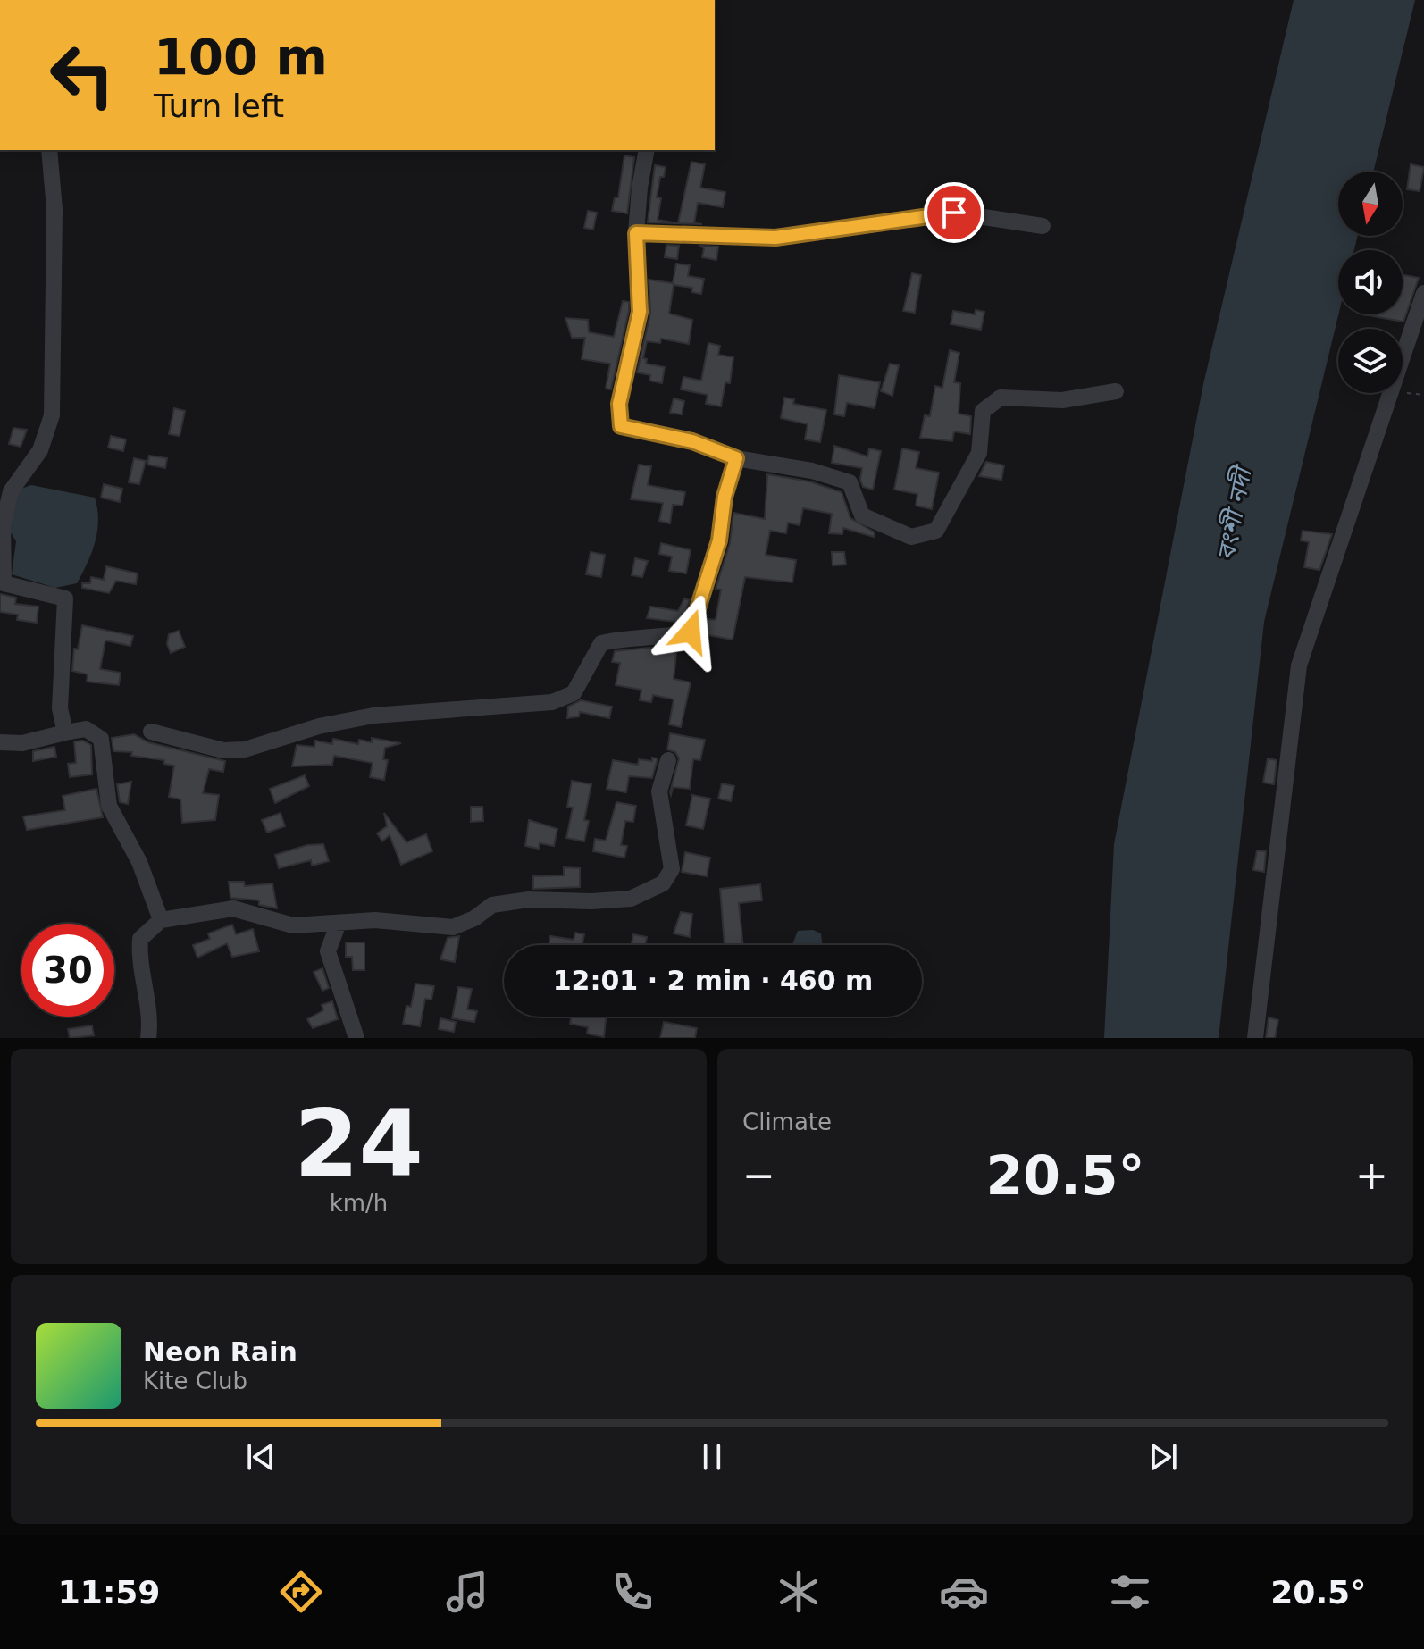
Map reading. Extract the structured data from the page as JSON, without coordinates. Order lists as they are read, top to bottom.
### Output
{
  "water": ["বংশী নদী"],
  "north": "bottom",
  "page": {
    "turn": ["100 m", "Turn left"],
    "limit": "30",
    "trip": "12:01 · 2 min · 460 m",
    "tile": [
      ["24", "km/h"],
      "Climate"
    ],
    "heat": ["−", "20.5°", "+"],
    "song": ["Neon Rain", "Kite Club"],
    "tabs": ["11:59", "20.5°"]
  }
}
